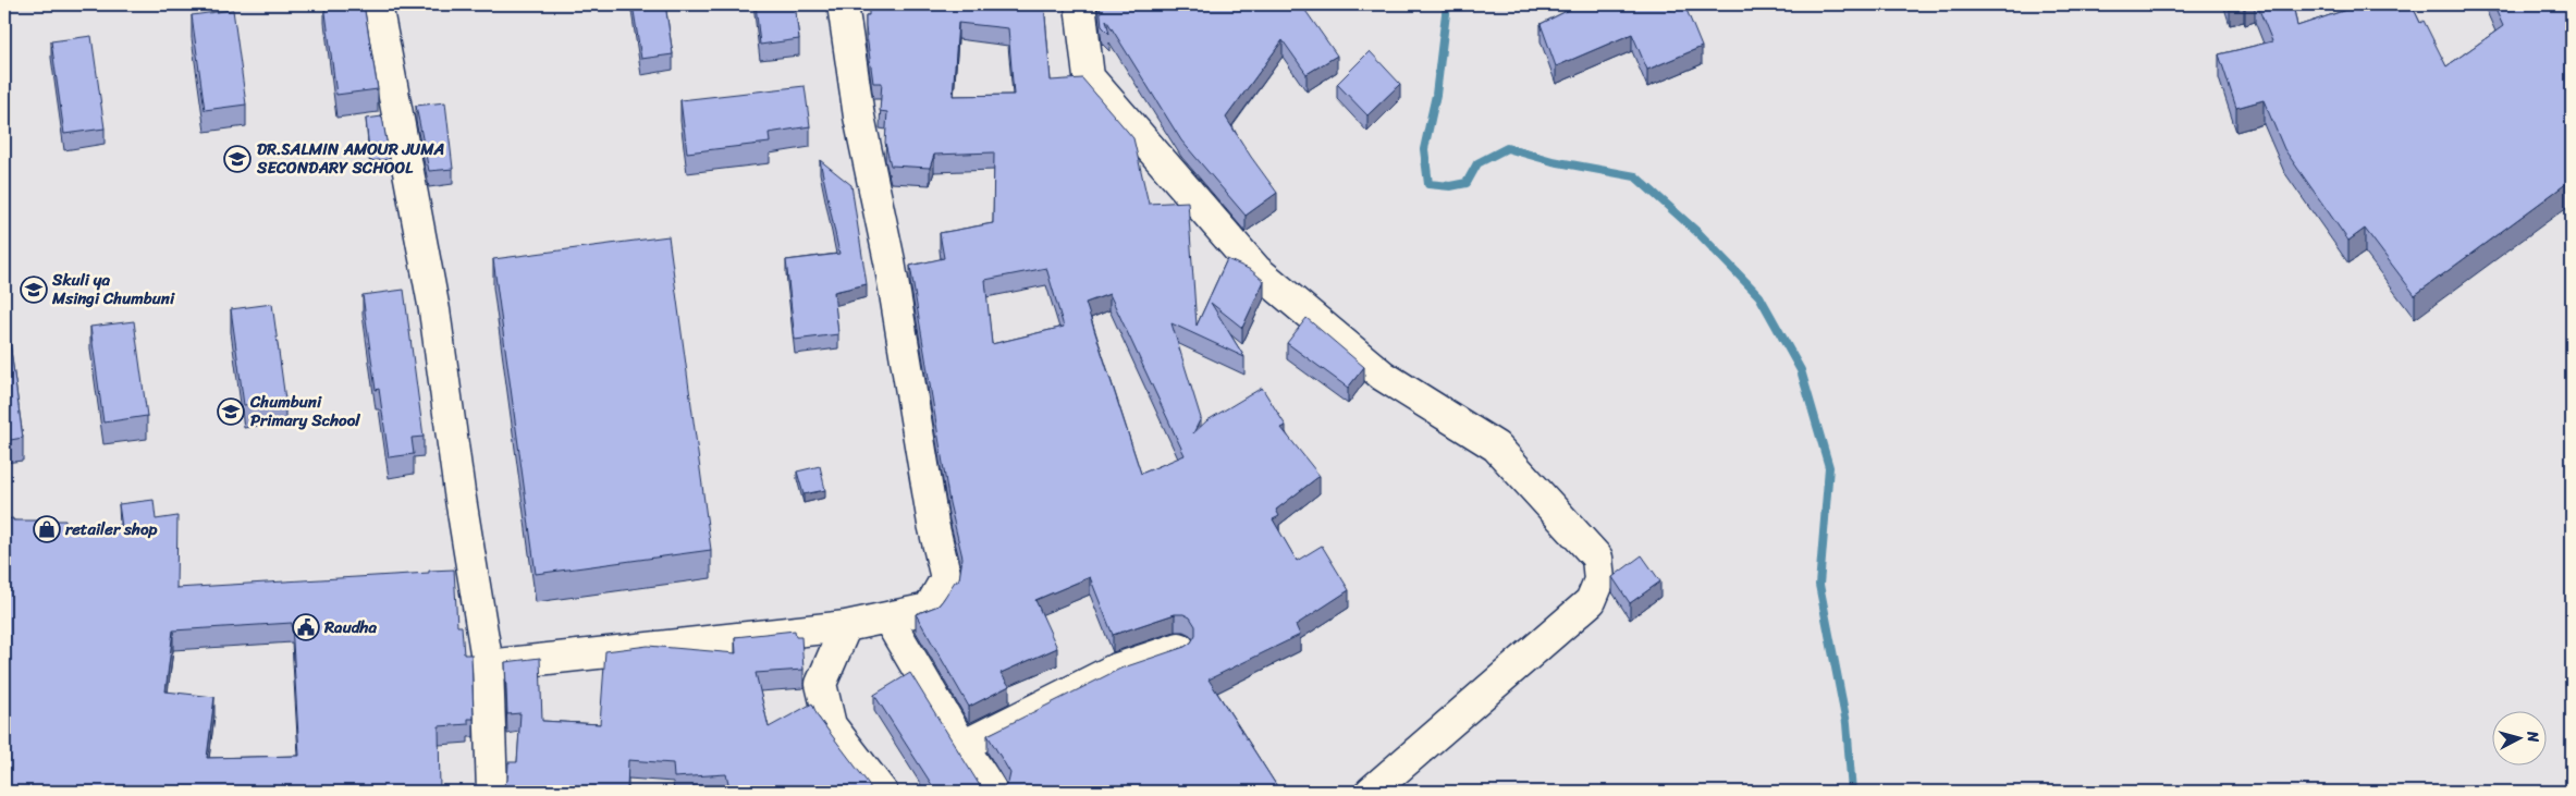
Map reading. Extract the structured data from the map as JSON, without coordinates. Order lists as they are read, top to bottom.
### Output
{
  "places": {
    "school or university": ["DR.SALMIN AMOUR JUMA SECONDARY SCHOOL", "Skuli ya Msingi Chumbuni", "Chumbuni Primary School"],
    "shop": ["retailer shop"],
    "public building": ["Raudha"]
  },
  "north": "right"
}
